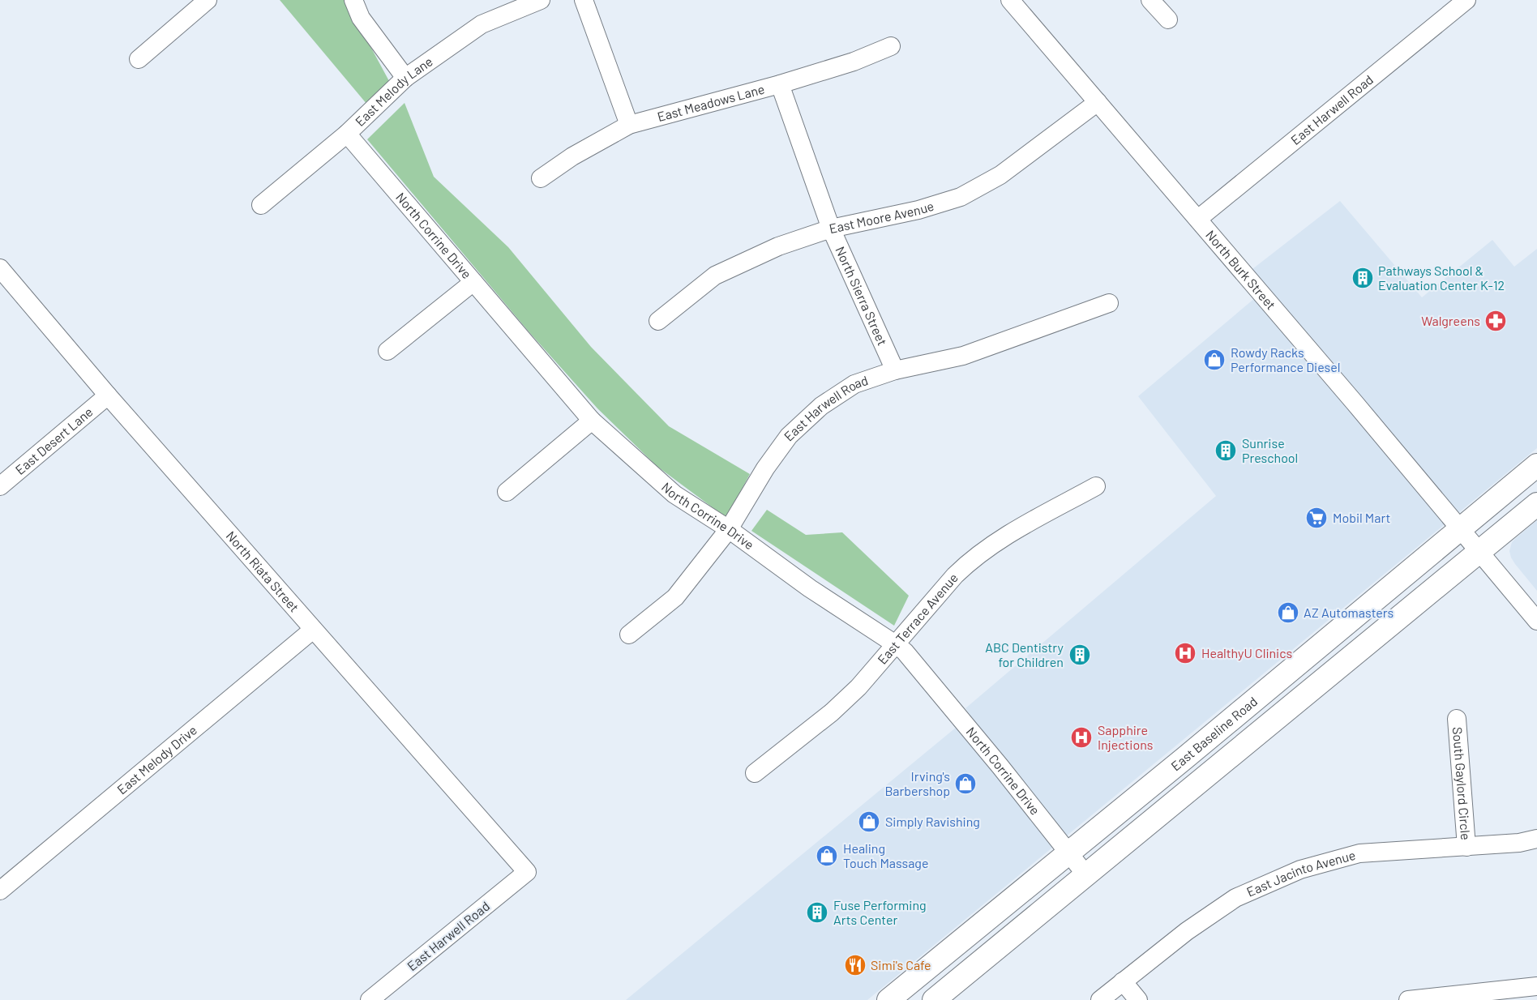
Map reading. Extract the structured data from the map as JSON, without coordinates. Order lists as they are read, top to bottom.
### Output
{
  "streets": {
    "main road": ["East Baseline Road"],
    "street": [
      "East Melody Lane",
      "East Meadows Lane",
      "East Harwell Road",
      "East Moore Avenue",
      "North Corrine Drive",
      "North Burk Street",
      "North Sierra Street",
      "East Desert Lane",
      "North Riata Street",
      "East Terrace Avenue",
      "East Melody Drive",
      "South Gaylord Circle",
      "East Jacinto Avenue"
    ]
  },
  "crossings": [
    ["East Melody Lane", "North Corrine Drive"],
    ["East Meadows Lane", "North Sierra Street"],
    ["East Harwell Road", "North Corrine Drive"],
    ["East Harwell Road", "North Burk Street"],
    ["East Harwell Road", "North Sierra Street"],
    ["East Harwell Road", "North Riata Street"],
    ["East Moore Avenue", "North Burk Street"],
    ["East Moore Avenue", "North Sierra Street"],
    ["North Corrine Drive", "East Terrace Avenue"],
    ["North Corrine Drive", "East Baseline Road"],
    ["North Burk Street", "East Baseline Road"],
    ["East Desert Lane", "North Riata Street"],
    ["North Riata Street", "East Melody Drive"],
    ["South Gaylord Circle", "East Jacinto Avenue"]
  ],
  "places": {
    "building": [
      "Pathways School & Evaluation Center K-12",
      "Sunrise Preschool",
      "ABC Dentistry for Children",
      "Fuse Performing Arts Center"
    ],
    "pharmacy": ["Walgreens"],
    "shop": [
      "Rowdy Racks Performance Diesel",
      "AZ Automasters",
      "Irving's Barbershop",
      "Simply Ravishing",
      "Healing Touch Massage"
    ],
    "supermarket": ["Mobil Mart"],
    "hospital": ["HealthyU Clinics", "Sapphire Injections"],
    "restaurant": ["Simi's Cafe"]
  }
}
